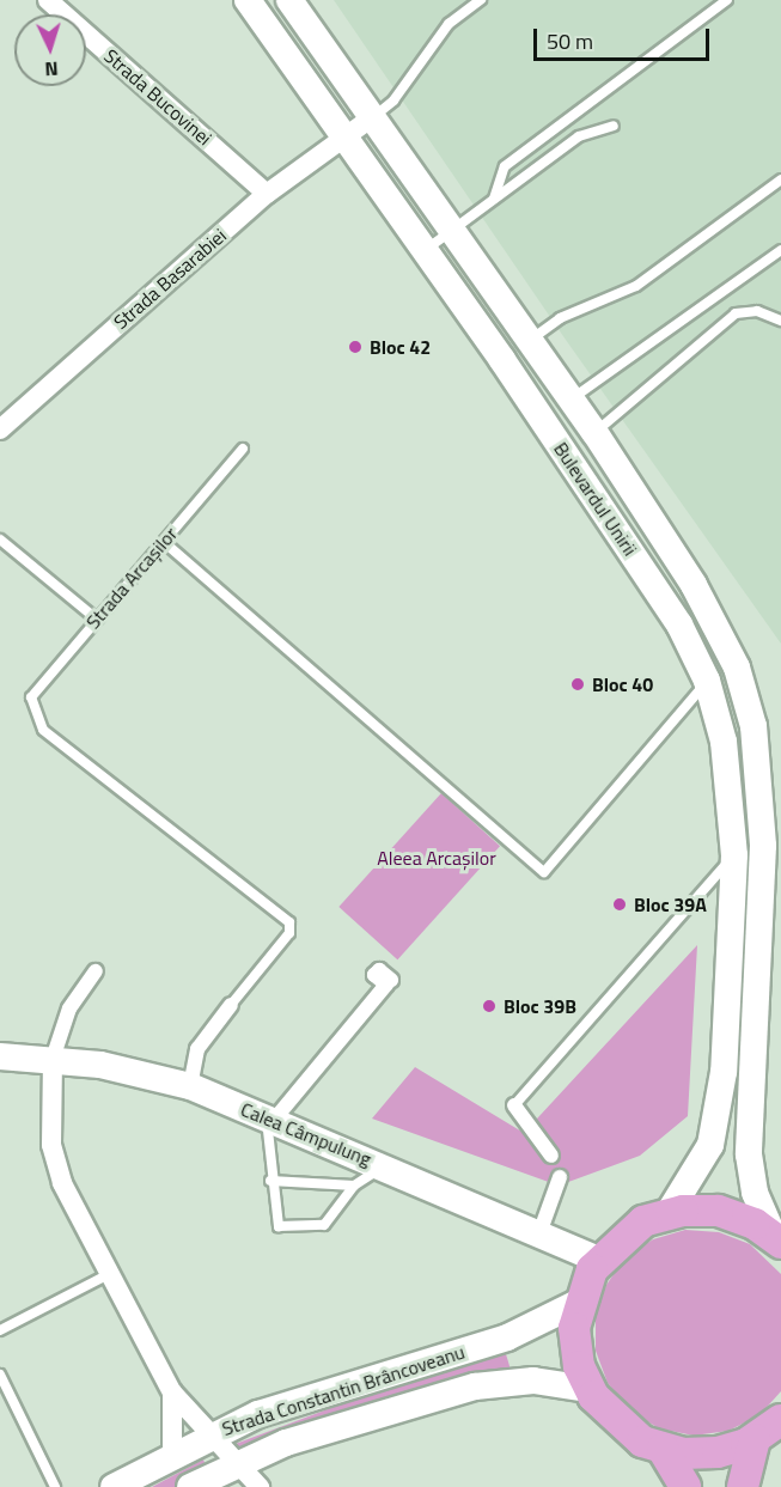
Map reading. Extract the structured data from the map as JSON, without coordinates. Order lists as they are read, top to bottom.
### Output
{
  "streets": {
    "main road": ["Bulevardul Unirii", "Calea Câmpulung", "Strada Constantin Brâncoveanu"],
    "street": ["Strada Bucovinei", "Strada Basarabiei"],
    "lane": ["Strada Arcașilor"]
  },
  "crossings": [
    ["Strada Bucovinei", "Strada Basarabiei"],
    ["Strada Basarabiei", "Bulevardul Unirii"]
  ],
  "parks": ["Aleea Arcașilor"],
  "places": [
    "Bloc 42",
    "Bloc 40",
    "Bloc 39A",
    "Bloc 39B"
  ],
  "scale_bar": "50 m",
  "north": "bottom"
}
